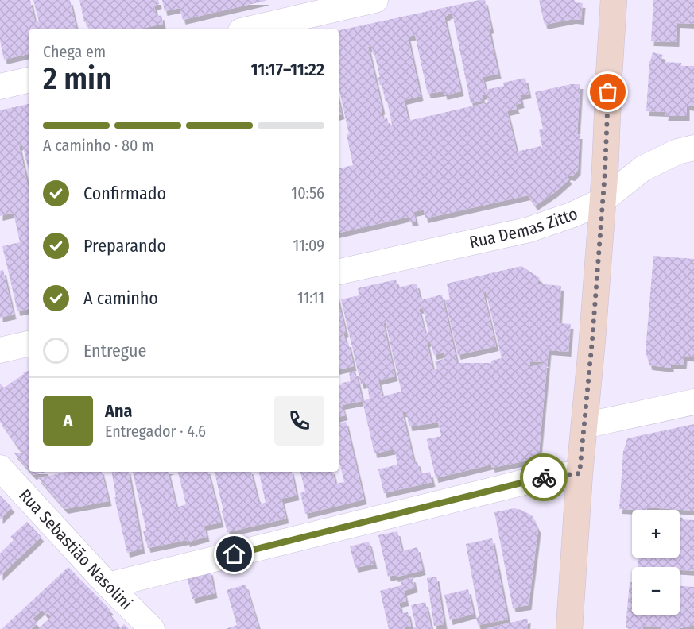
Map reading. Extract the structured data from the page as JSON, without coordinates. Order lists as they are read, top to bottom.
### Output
{
  "streets": {
    "street": ["Rua Demas Zitto", "Rua Sebastião Nasolini"]
  },
  "page": {
    "heading": ["2 min", "Chega em", "11:17–11:22"],
    "panel": ["Ana", "Entregador · 4.6"],
    "bar": "A caminho · 80 m",
    "list": [
      ["Confirmado", "10:56"],
      ["Preparando", "11:09"],
      ["A caminho", "11:11"],
      "Entregue"
    ],
    "round": "A",
    "map_buttons": ["+", "−"]
  }
}
